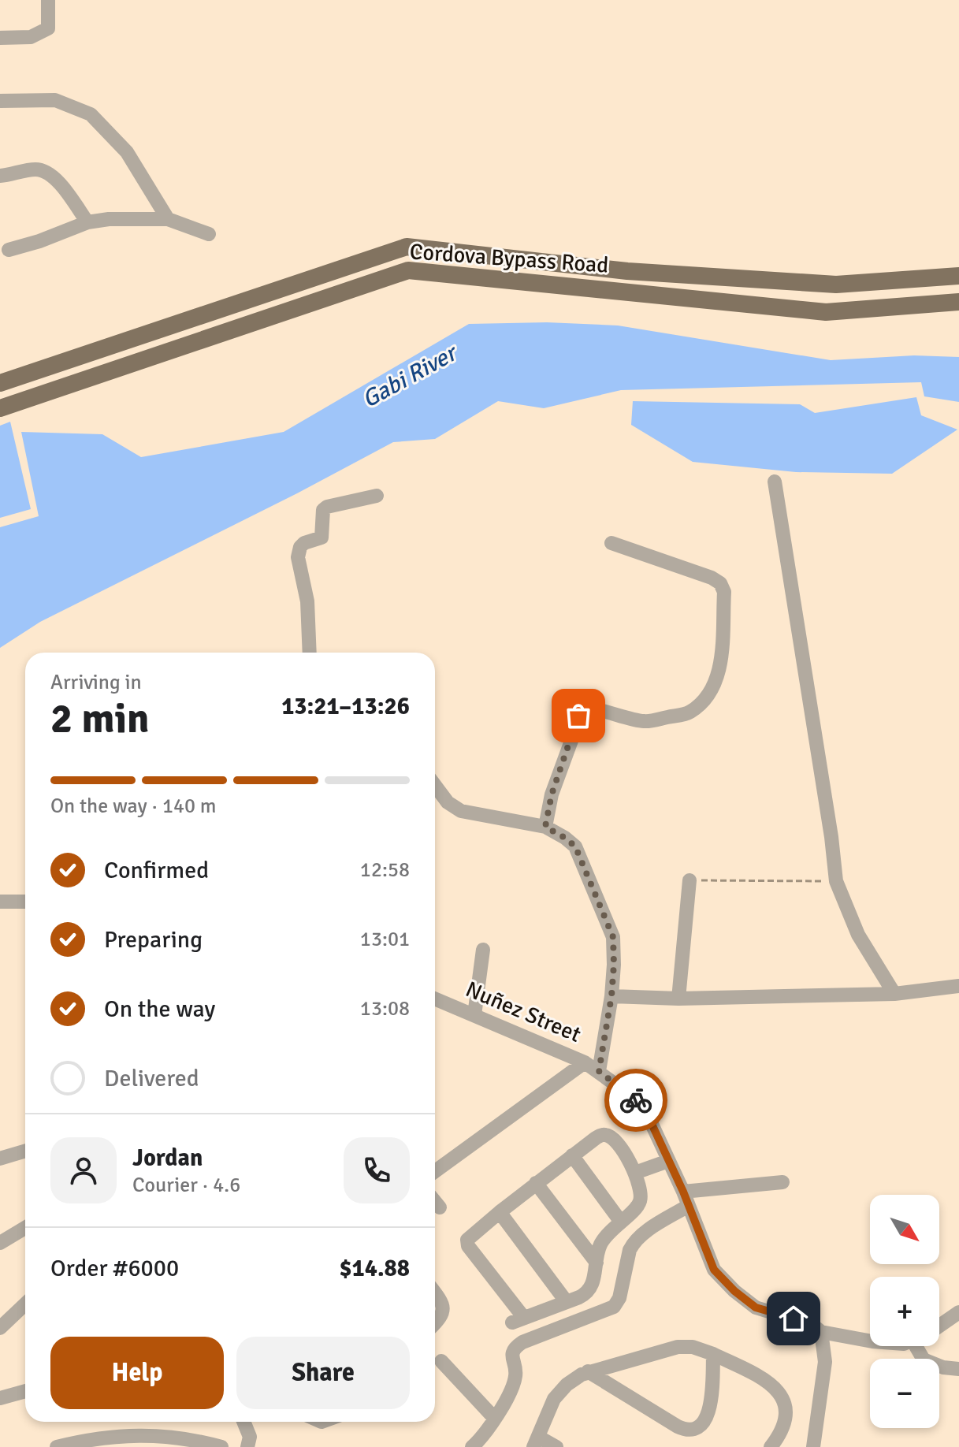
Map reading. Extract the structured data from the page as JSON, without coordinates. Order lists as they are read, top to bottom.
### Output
{
  "streets": {
    "main road": ["Cordova Bypass Road"],
    "street": ["Nuñez Street"]
  },
  "water": ["Gabi River"],
  "north": "bottom right",
  "page": {
    "heading": ["2 min", "Arriving in", "13:21–13:26"],
    "panel": [
      "Jordan",
      "Courier · 4.6",
      "Order #6000",
      "$14.88"
    ],
    "bar": "On the way · 140 m",
    "list": [
      ["Confirmed", "12:58"],
      ["Preparing", "13:01"],
      ["On the way", "13:08"],
      "Delivered"
    ],
    "map_buttons": ["+", "−"],
    "buttons": ["Help", "Share"]
  }
}
